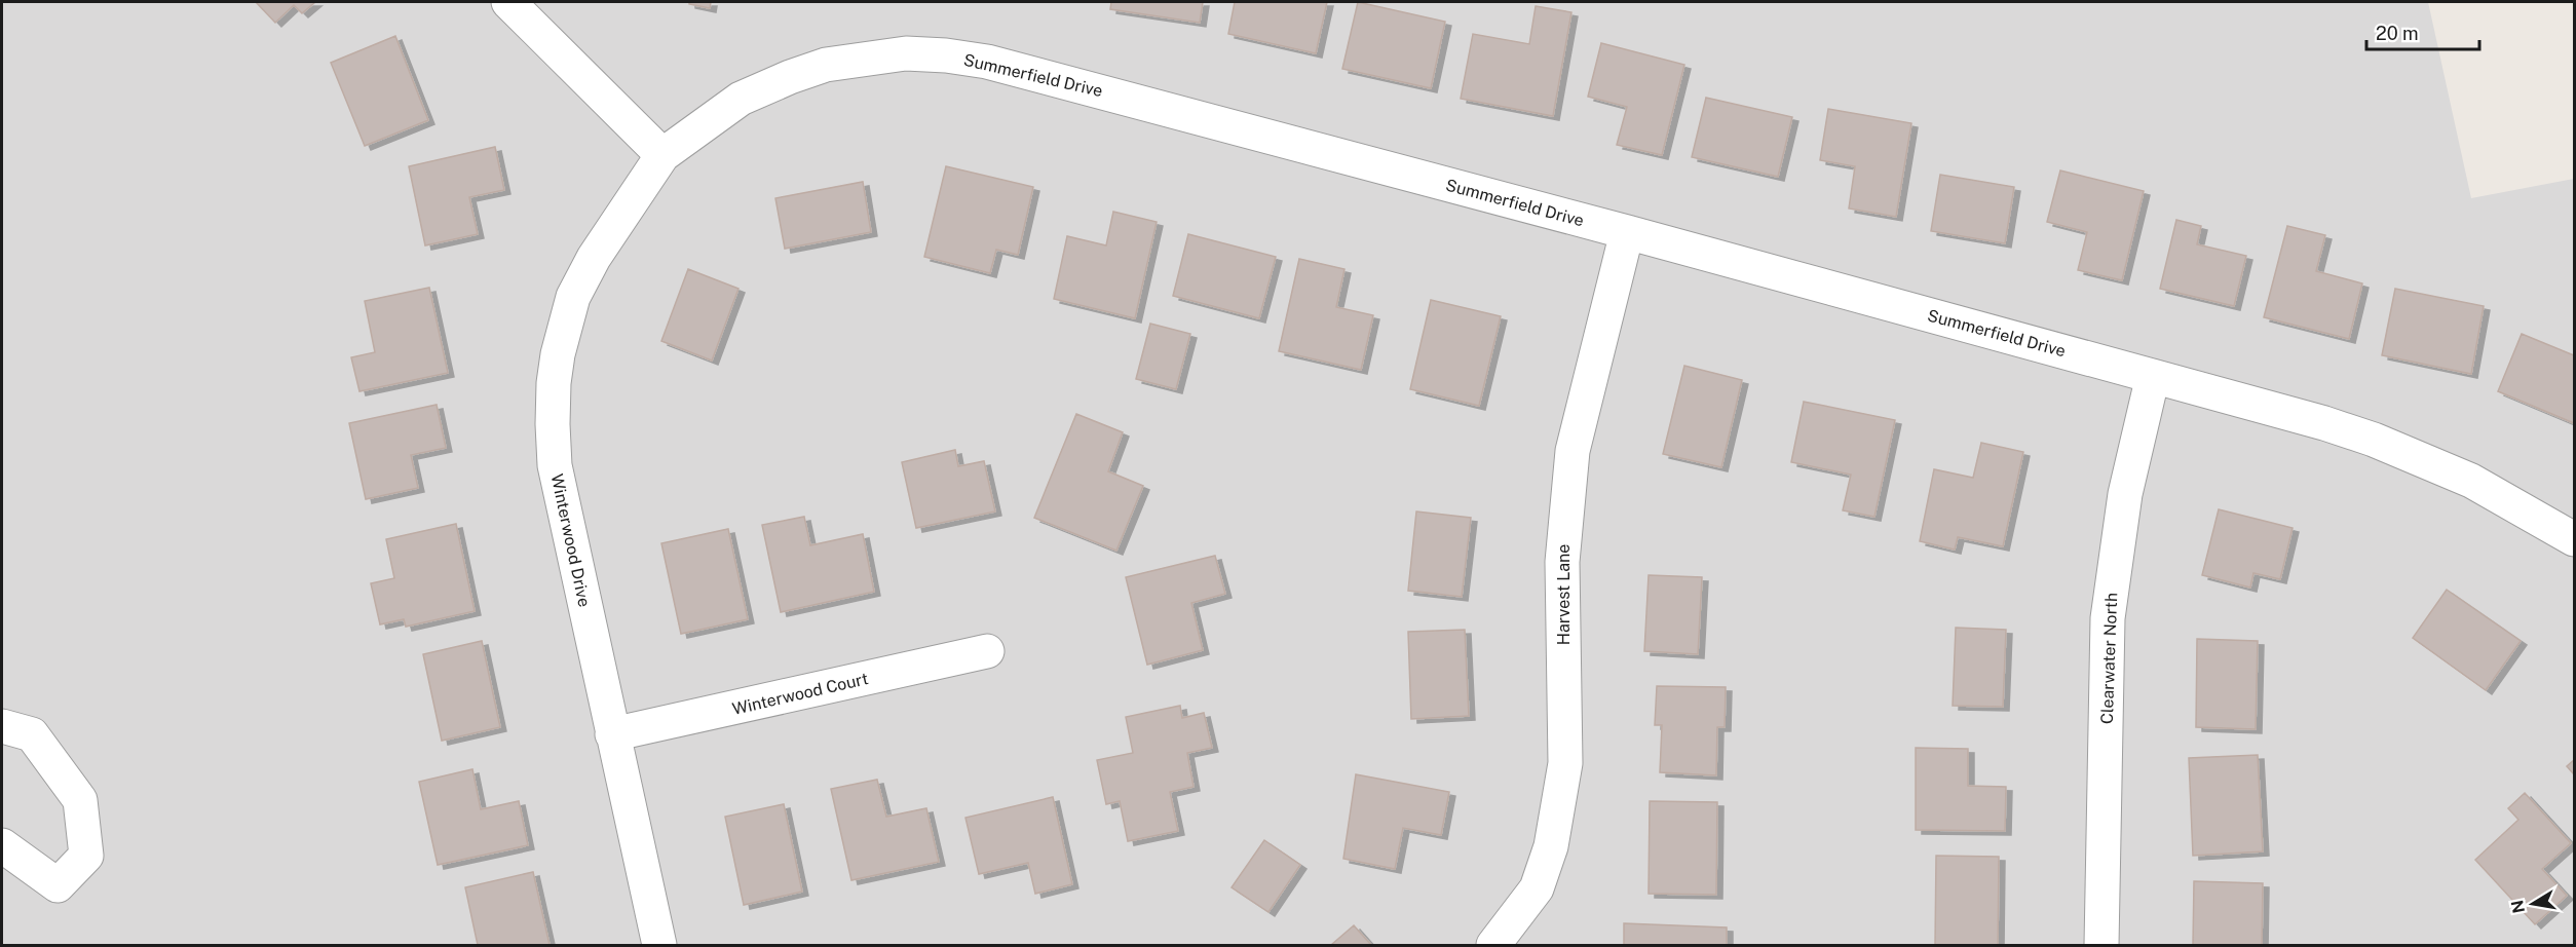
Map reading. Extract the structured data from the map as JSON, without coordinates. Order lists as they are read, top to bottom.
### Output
{
  "streets": {
    "street": [
      "Summerfield Drive",
      "Winterwood Drive",
      "Harvest Lane",
      "Clearwater North",
      "Winterwood Court"
    ]
  },
  "crossings": [
    ["Summerfield Drive", "Winterwood Drive"],
    ["Summerfield Drive", "Harvest Lane"],
    ["Summerfield Drive", "Clearwater North"],
    ["Winterwood Drive", "Winterwood Court"]
  ],
  "scale_bar": "20 m",
  "north": "left"
}
